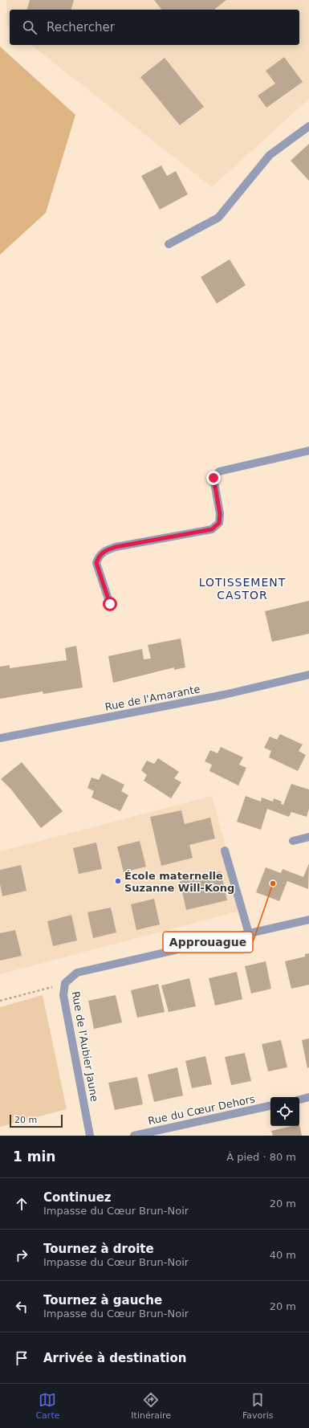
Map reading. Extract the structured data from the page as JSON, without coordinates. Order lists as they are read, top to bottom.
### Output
{
  "streets": {
    "street": ["Rue de l'Amarante", "Rue de l'Aubier Jaune", "Rue du Cœur Dehors"]
  },
  "districts": ["LOTISSEMENT CASTOR"],
  "places": ["École maternelle Suzanne Will-Kong", "Approuague"],
  "scale_bar": "20 m",
  "page": {
    "search": "Rechercher",
    "scale": "20 m",
    "heading": ["1 min", "À pied · 80 m"],
    "list": [
      ["Continuez", "Impasse du Cœur Brun-Noir", "20 m"],
      ["Tournez à droite", "Impasse du Cœur Brun-Noir", "40 m"],
      ["Tournez à gauche", "Impasse du Cœur Brun-Noir", "20 m"],
      "Arrivée à destination"
    ],
    "nav": ["Carte", "Itinéraire", "Favoris"]
  }
}
